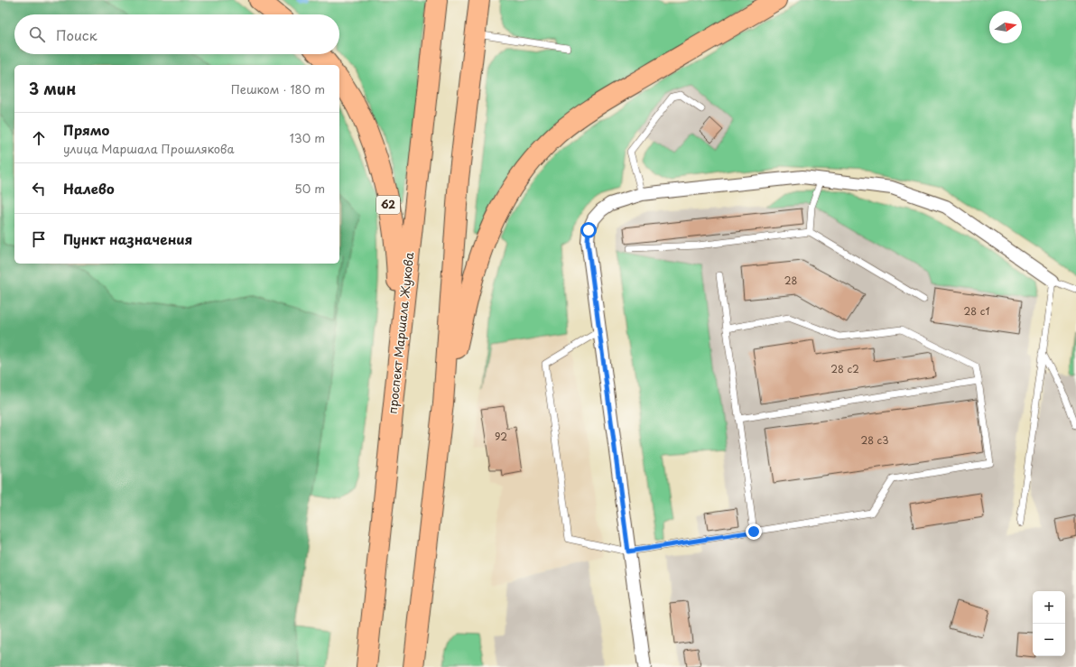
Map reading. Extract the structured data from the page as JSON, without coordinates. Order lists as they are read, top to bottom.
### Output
{
  "streets": {
    "main road": ["62", "проспект Маршала Жукова"]
  },
  "crossings": [
    ["62", "проспект Маршала Жукова"]
  ],
  "house_numbers": [
    "28",
    "28 с1",
    "28 с2",
    "92",
    "28 с3"
  ],
  "north": "right",
  "page": {
    "search": "Поиск",
    "heading": ["3 мин", "Пешком · 180 m"],
    "list": [
      ["Прямо", "улица Маршала Прошлякова", "130 m"],
      ["Налево", "50 m"],
      "Пункт назначения"
    ],
    "map_buttons": ["+", "−"]
  }
}
